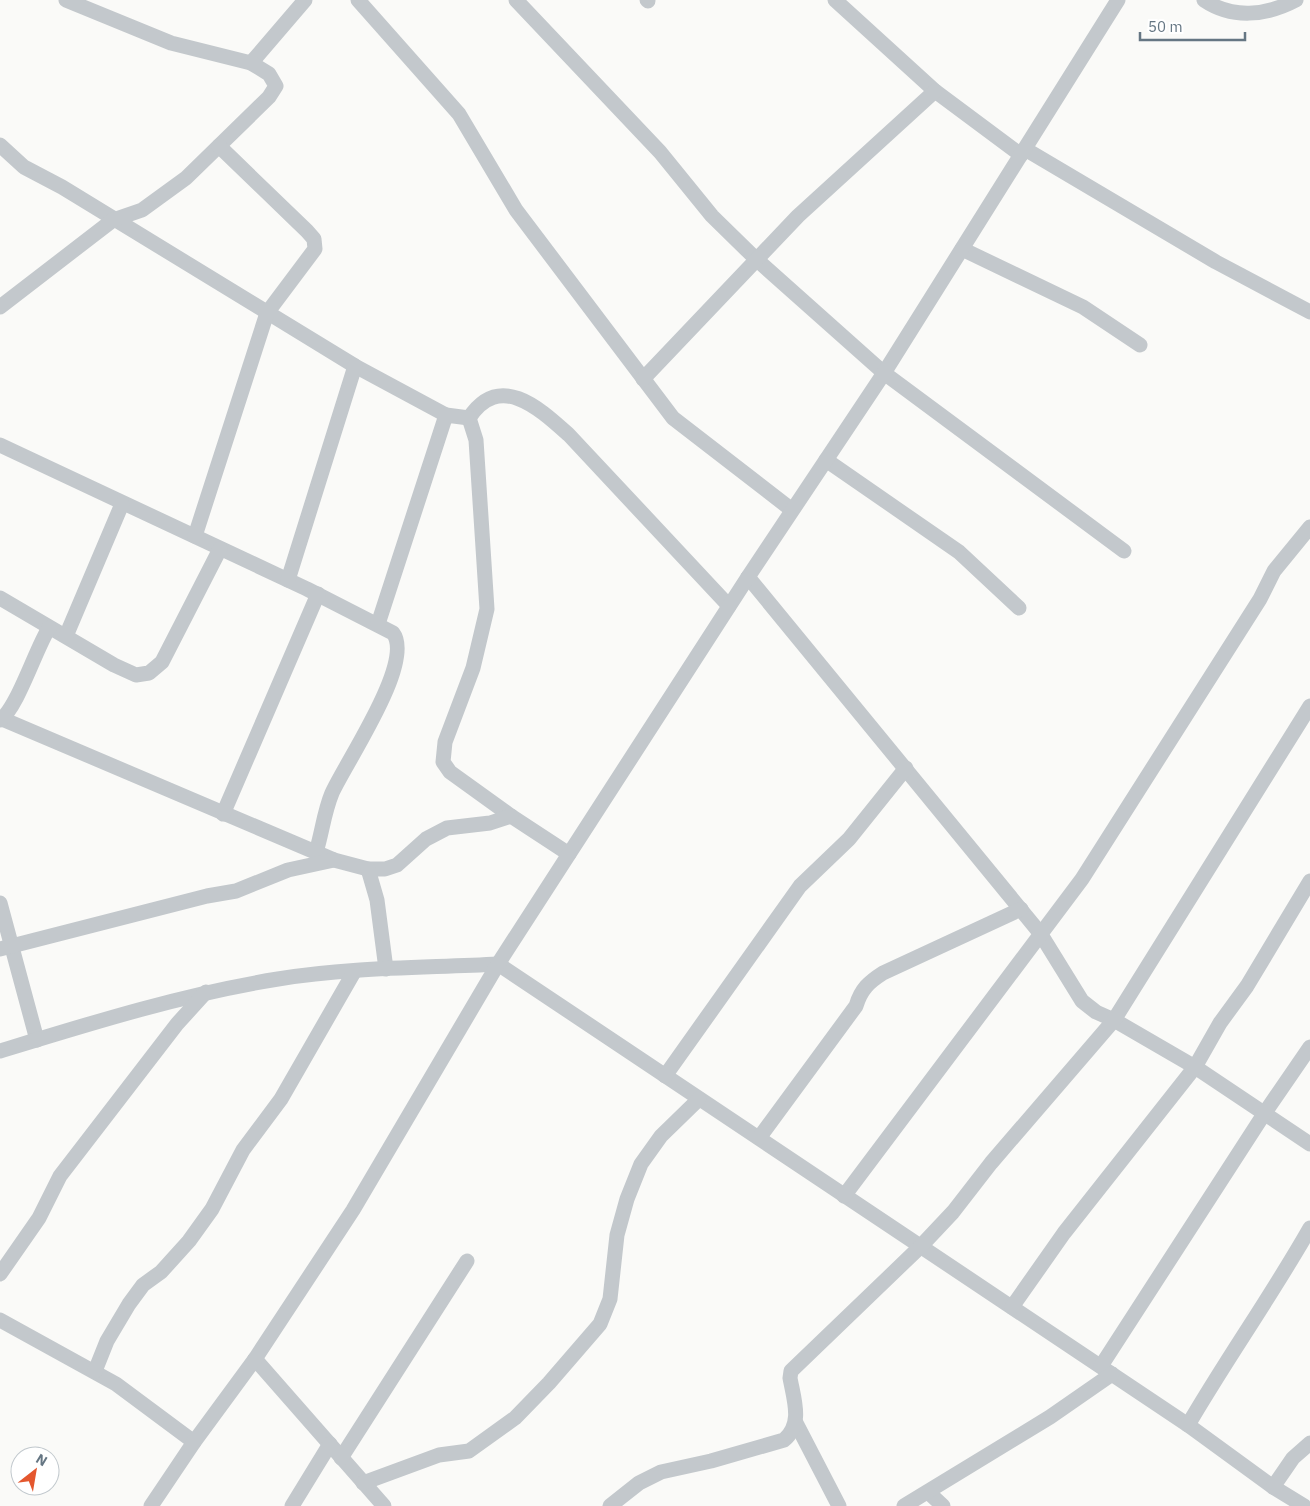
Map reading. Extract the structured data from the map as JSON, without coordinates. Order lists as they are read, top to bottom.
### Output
{
  "scale_bar": "50 m",
  "north": "top right"
}
